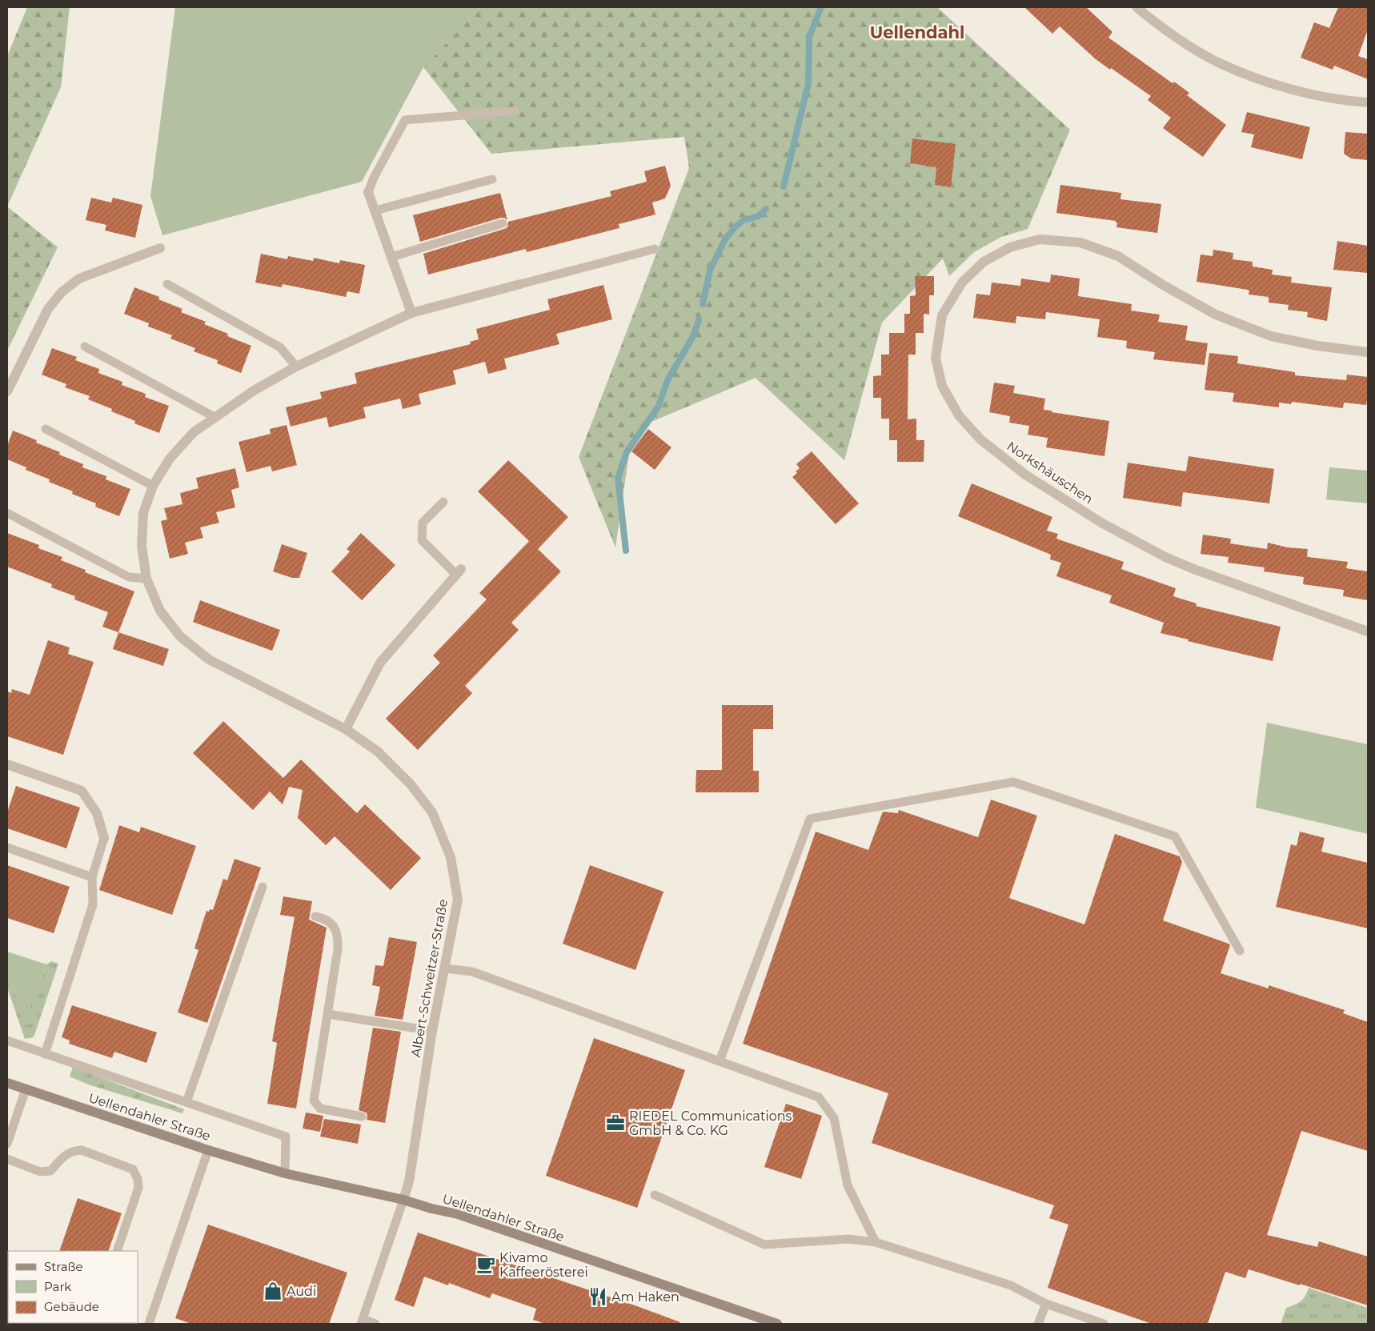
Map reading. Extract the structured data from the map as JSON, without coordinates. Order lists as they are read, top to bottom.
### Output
{
  "streets": {
    "main road": ["Uellendahler Straße"],
    "street": ["Norkshäuschen", "Albert-Schweitzer-Straße"]
  },
  "crossings": [
    ["Albert-Schweitzer-Straße", "Uellendahler Straße"]
  ],
  "districts": ["Uellendahl"],
  "places": {
    "office": ["RIEDEL Communications GmbH & Co. KG"],
    "cafe": ["Kivamo Kaffeerösterei"],
    "shop": ["Audi"],
    "restaurant": ["Am Haken"]
  },
  "legend": ["Straße", "Park", "Gebäude"]
}
